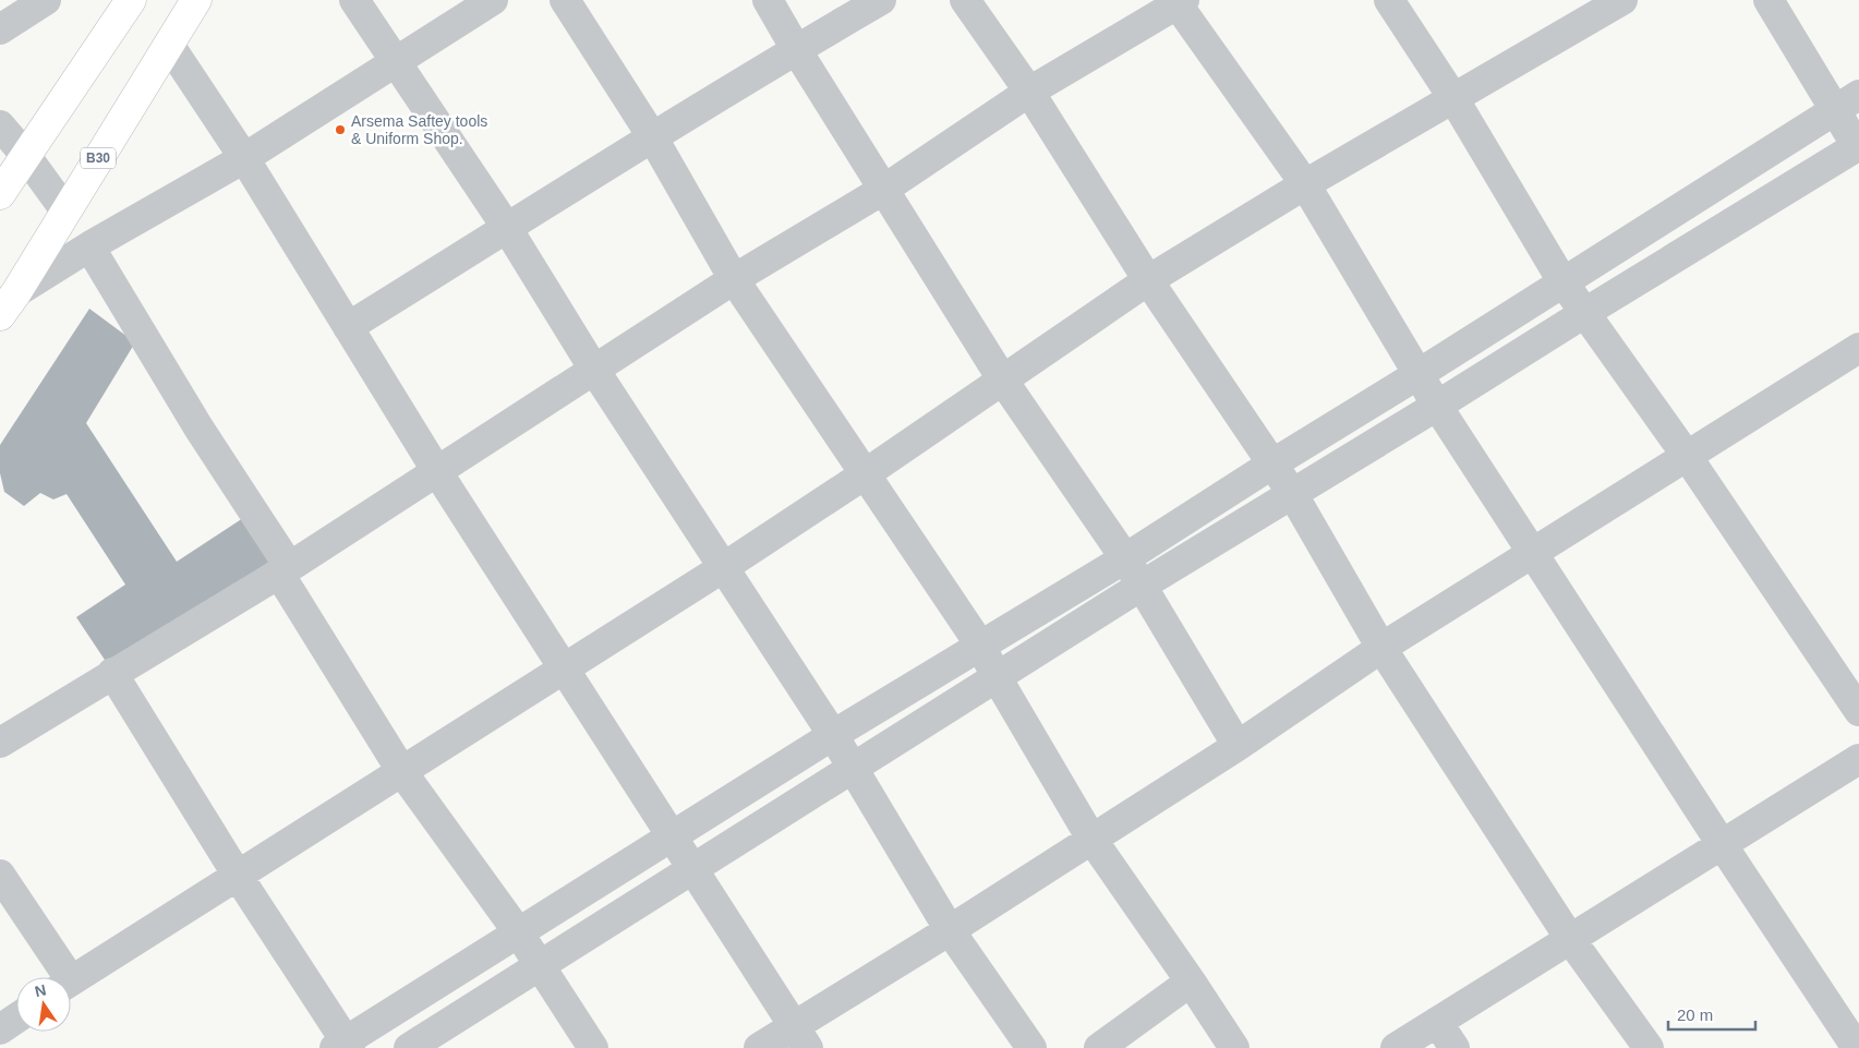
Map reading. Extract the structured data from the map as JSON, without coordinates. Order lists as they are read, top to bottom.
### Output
{
  "streets": {
    "highway": ["B30"]
  },
  "places": ["Arsema Saftey tools & Uniform Shop."],
  "scale_bar": "20 m",
  "north": "top"
}
